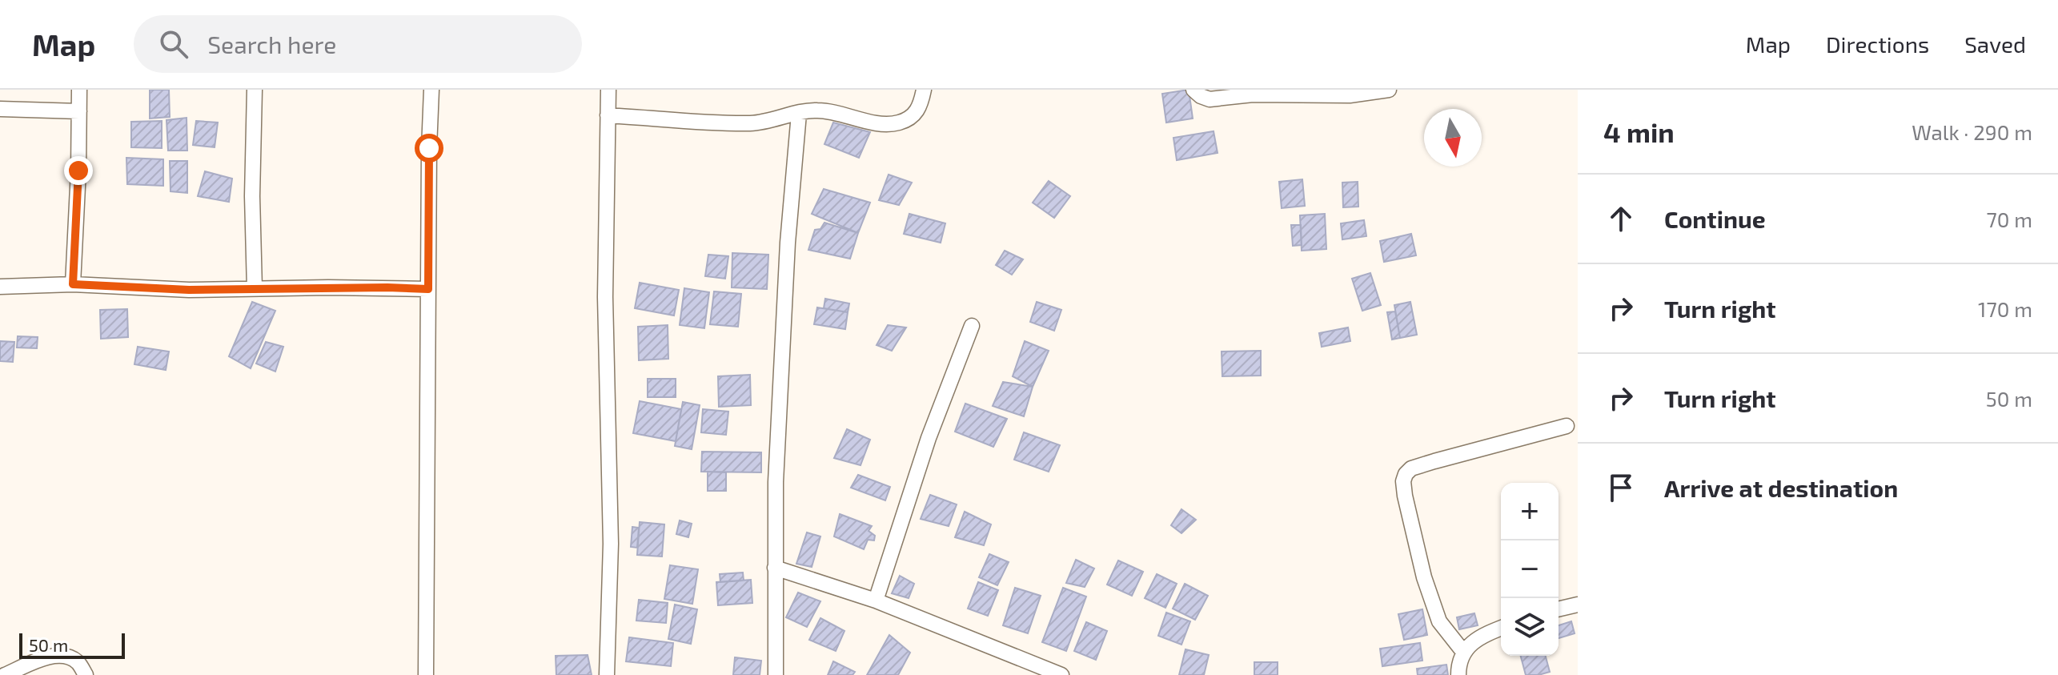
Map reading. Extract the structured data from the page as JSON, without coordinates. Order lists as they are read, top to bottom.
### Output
{
  "scale_bar": "50 m",
  "north": "bottom",
  "page": {
    "header": "Map",
    "search": "Search here",
    "nav": ["Map", "Directions", "Saved"],
    "heading": ["4 min", "Walk · 290 m"],
    "list": [
      ["Continue", "70 m"],
      ["Turn right", "170 m"],
      ["Turn right", "50 m"],
      "Arrive at destination"
    ],
    "map_buttons": ["+", "−"],
    "scale": "50 m"
  }
}
